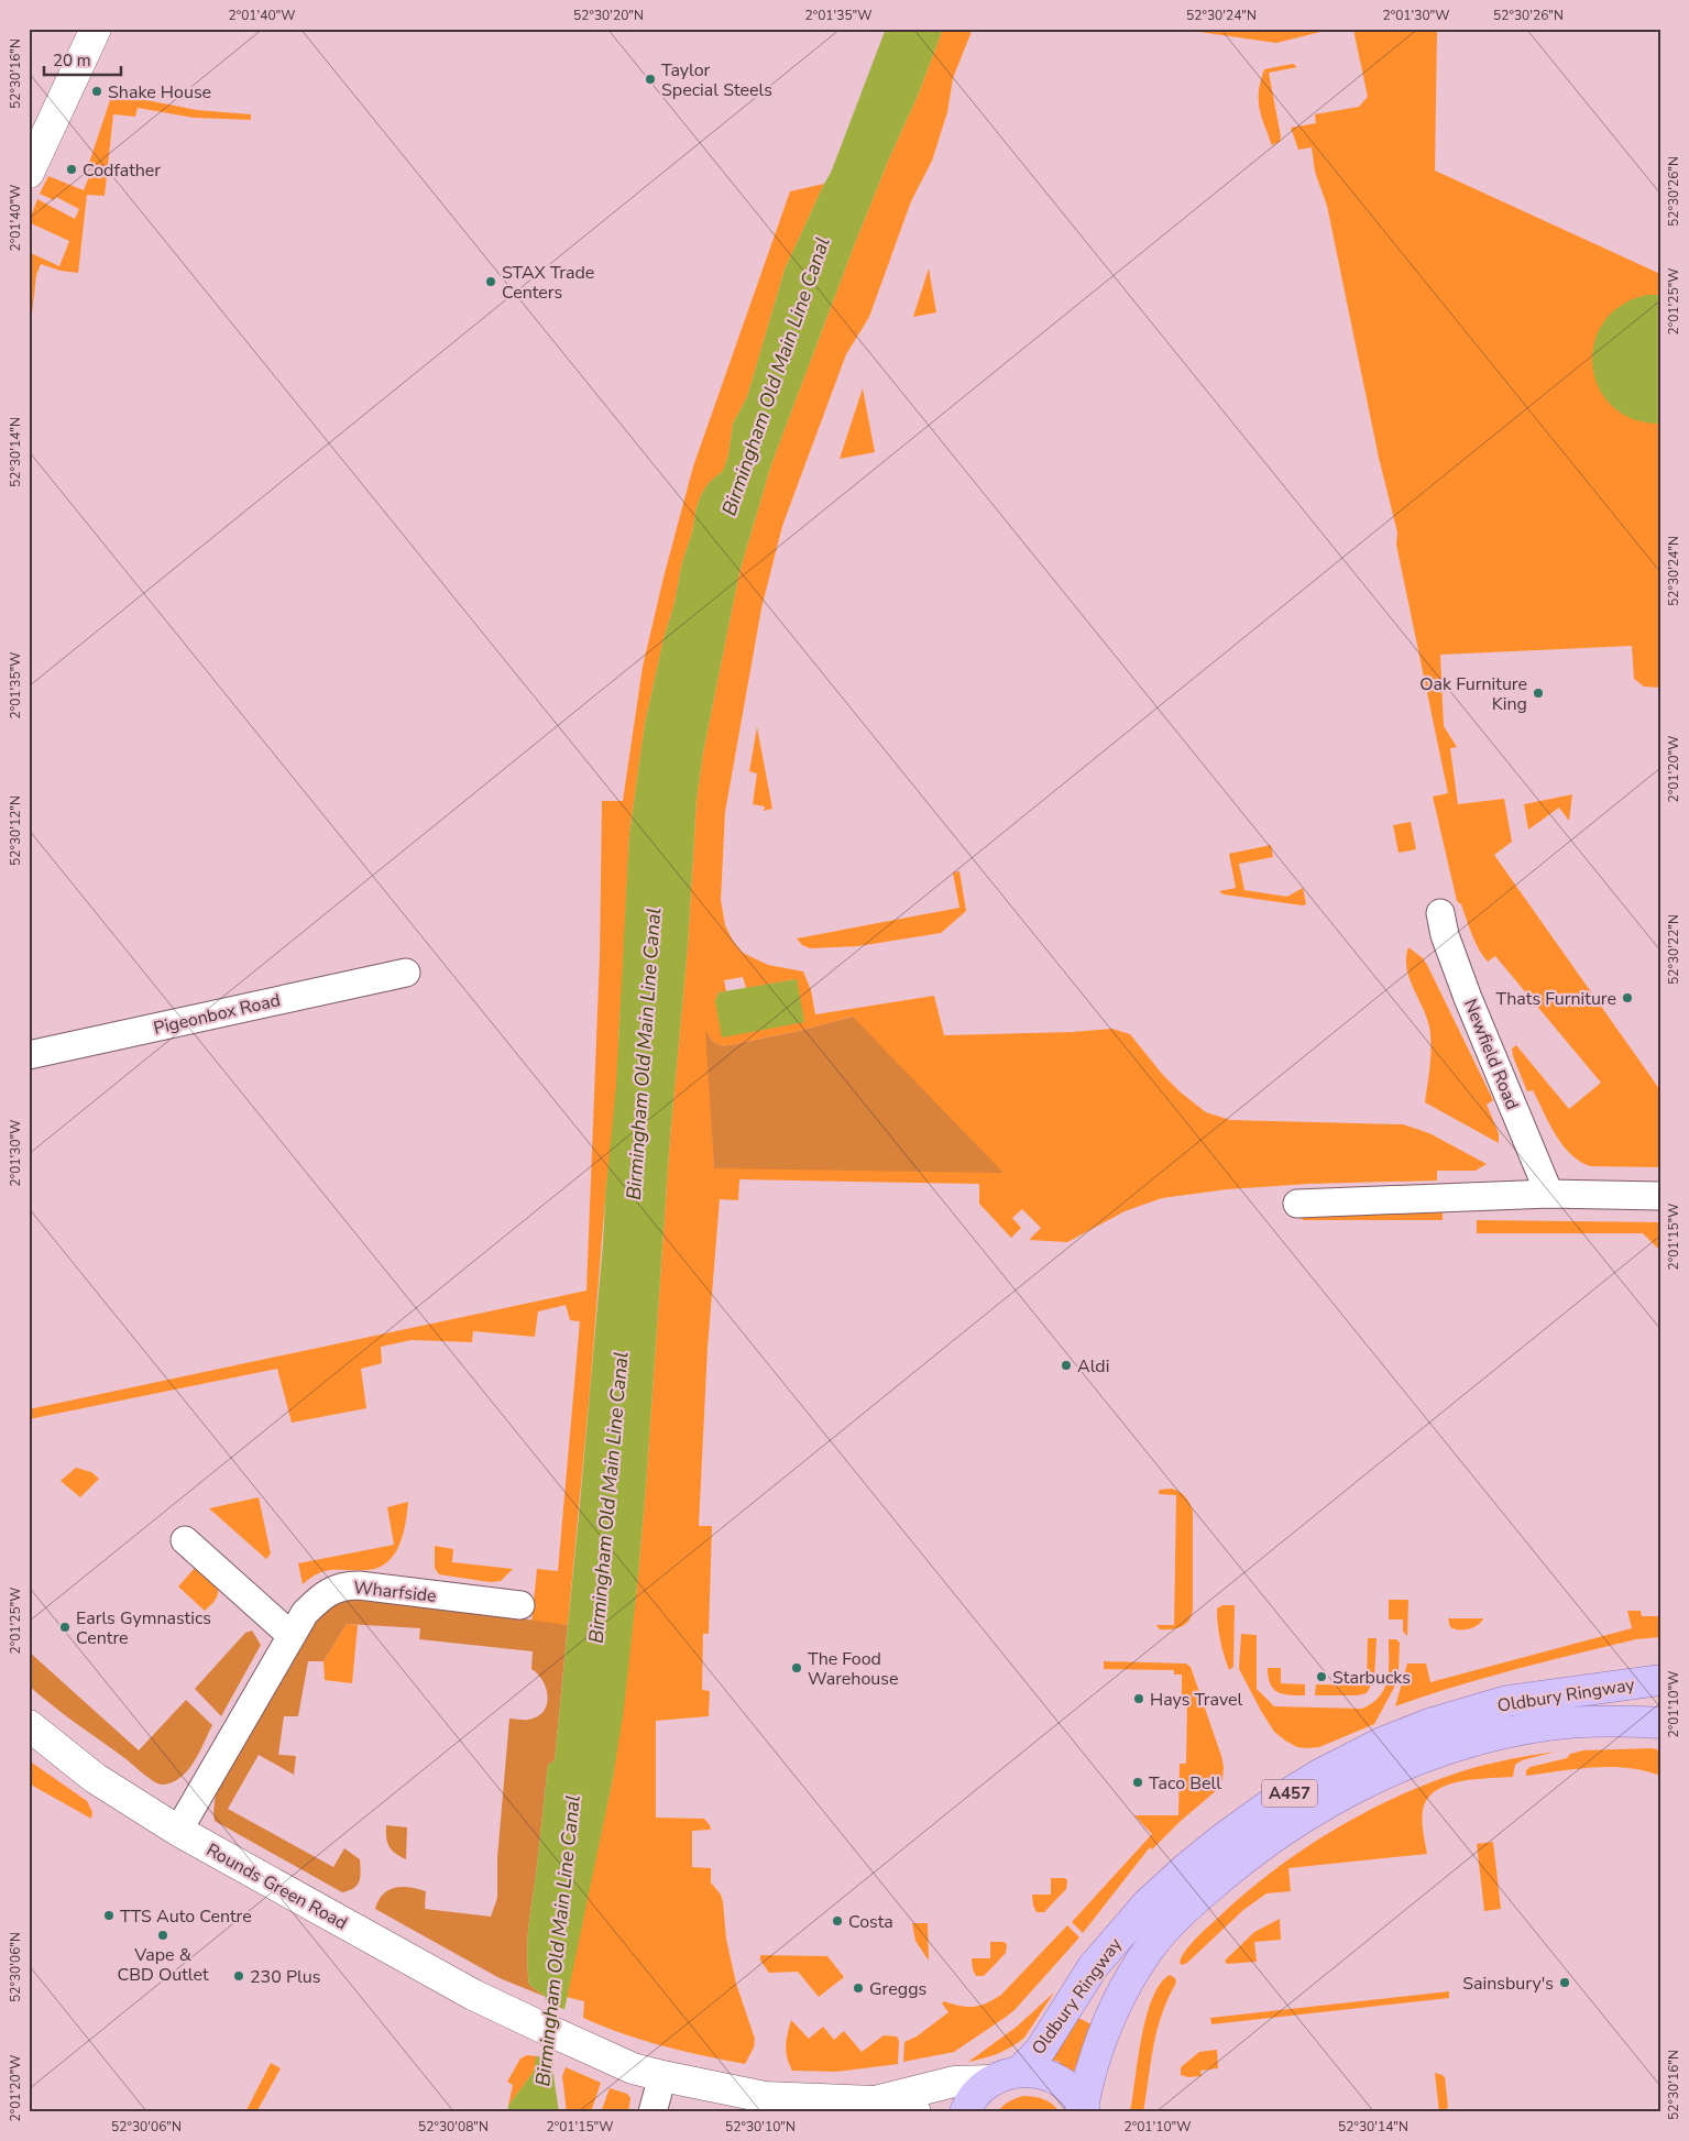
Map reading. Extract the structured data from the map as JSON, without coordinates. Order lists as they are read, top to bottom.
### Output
{
  "streets": {
    "main road": ["Oldbury Ringway", "A457"],
    "street": [
      "Pigeonbox Road",
      "Newfield Road",
      "Wharfside",
      "Rounds Green Road"
    ]
  },
  "crossings": [
    ["Wharfside", "Rounds Green Road"]
  ],
  "water": ["Birmingham Old Main Line Canal"],
  "places": [
    "Taylor Special Steels",
    "Shake House",
    "Codfather",
    "STAX Trade Centers",
    "Oak Furniture King",
    "Thats Furniture",
    "Aldi",
    "Earls Gymnastics Centre",
    "The Food Warehouse",
    "Starbucks",
    "Hays Travel",
    "Taco Bell",
    "TTS Auto Centre",
    "Costa",
    "Vape & CBD Outlet",
    "230 Plus",
    "Sainsbury's",
    "Greggs"
  ],
  "scale_bar": "20 m",
  "coordinates": [
    "2°01'40\"W",
    "52°30'20\"N",
    "2°01'35\"W",
    "52°30'24\"N",
    "2°01'30\"W",
    "52°30'26\"N",
    "52°30'16\"N",
    "2°01'25\"W",
    "52°30'14\"N",
    "2°01'20\"W",
    "52°30'12\"N",
    "52°30'22\"N",
    "2°01'15\"W",
    "2°01'10\"W",
    "52°30'06\"N",
    "52°30'08\"N",
    "52°30'10\"N"
  ]
}
